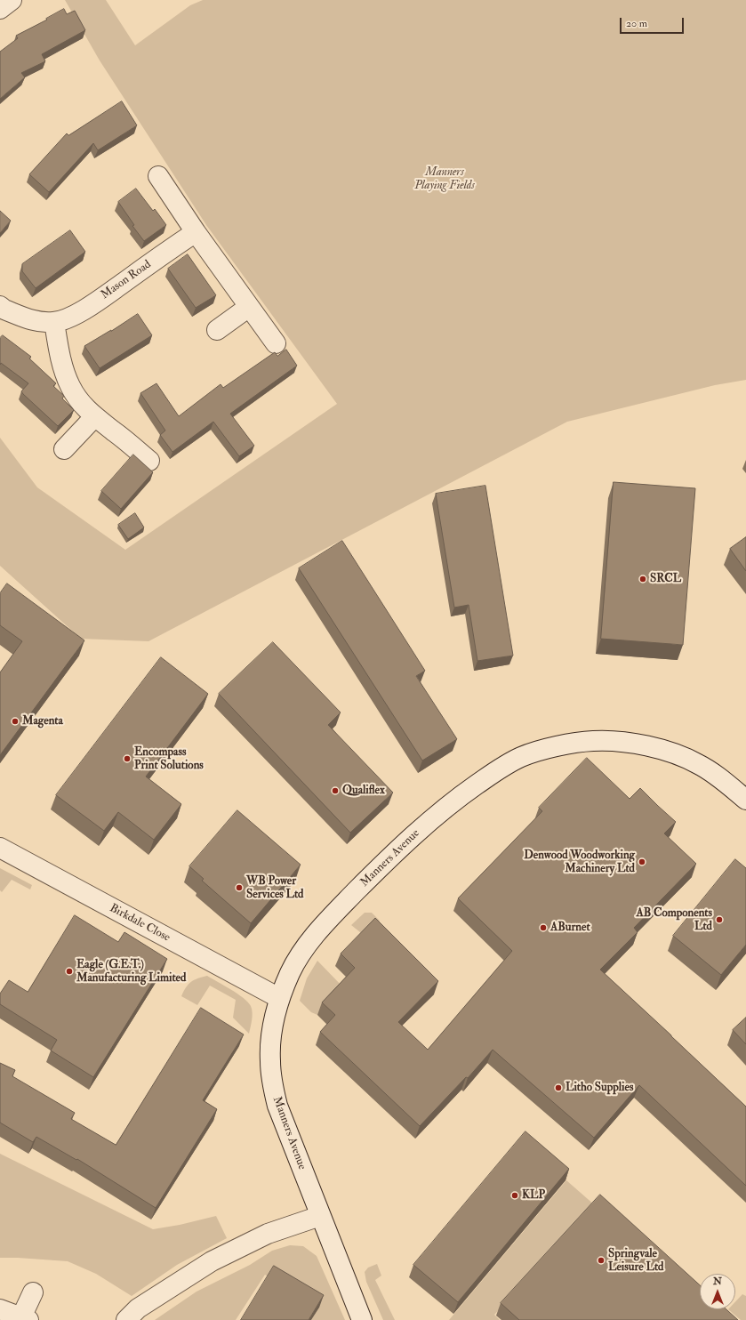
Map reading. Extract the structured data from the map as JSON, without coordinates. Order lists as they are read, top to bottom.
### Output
{
  "streets": {
    "street": ["Mason Road", "Manners Avenue", "Birkdale Close"]
  },
  "crossings": [
    ["Manners Avenue", "Birkdale Close"]
  ],
  "parks": ["Manners Playing Fields"],
  "places": [
    "SRCL",
    "Magenta",
    "Encompass Print Solutions",
    "Qualiflex",
    "Denwood Woodworking Machinery Ltd",
    "WB Power Services Ltd",
    "AB Components Ltd",
    "ABurnet",
    "Eagle (G.E.T.) Manufacturing Limited",
    "Litho Supplies",
    "KLP",
    "Springvale Leisure Ltd"
  ],
  "scale_bar": "20 m",
  "north": "top"
}
